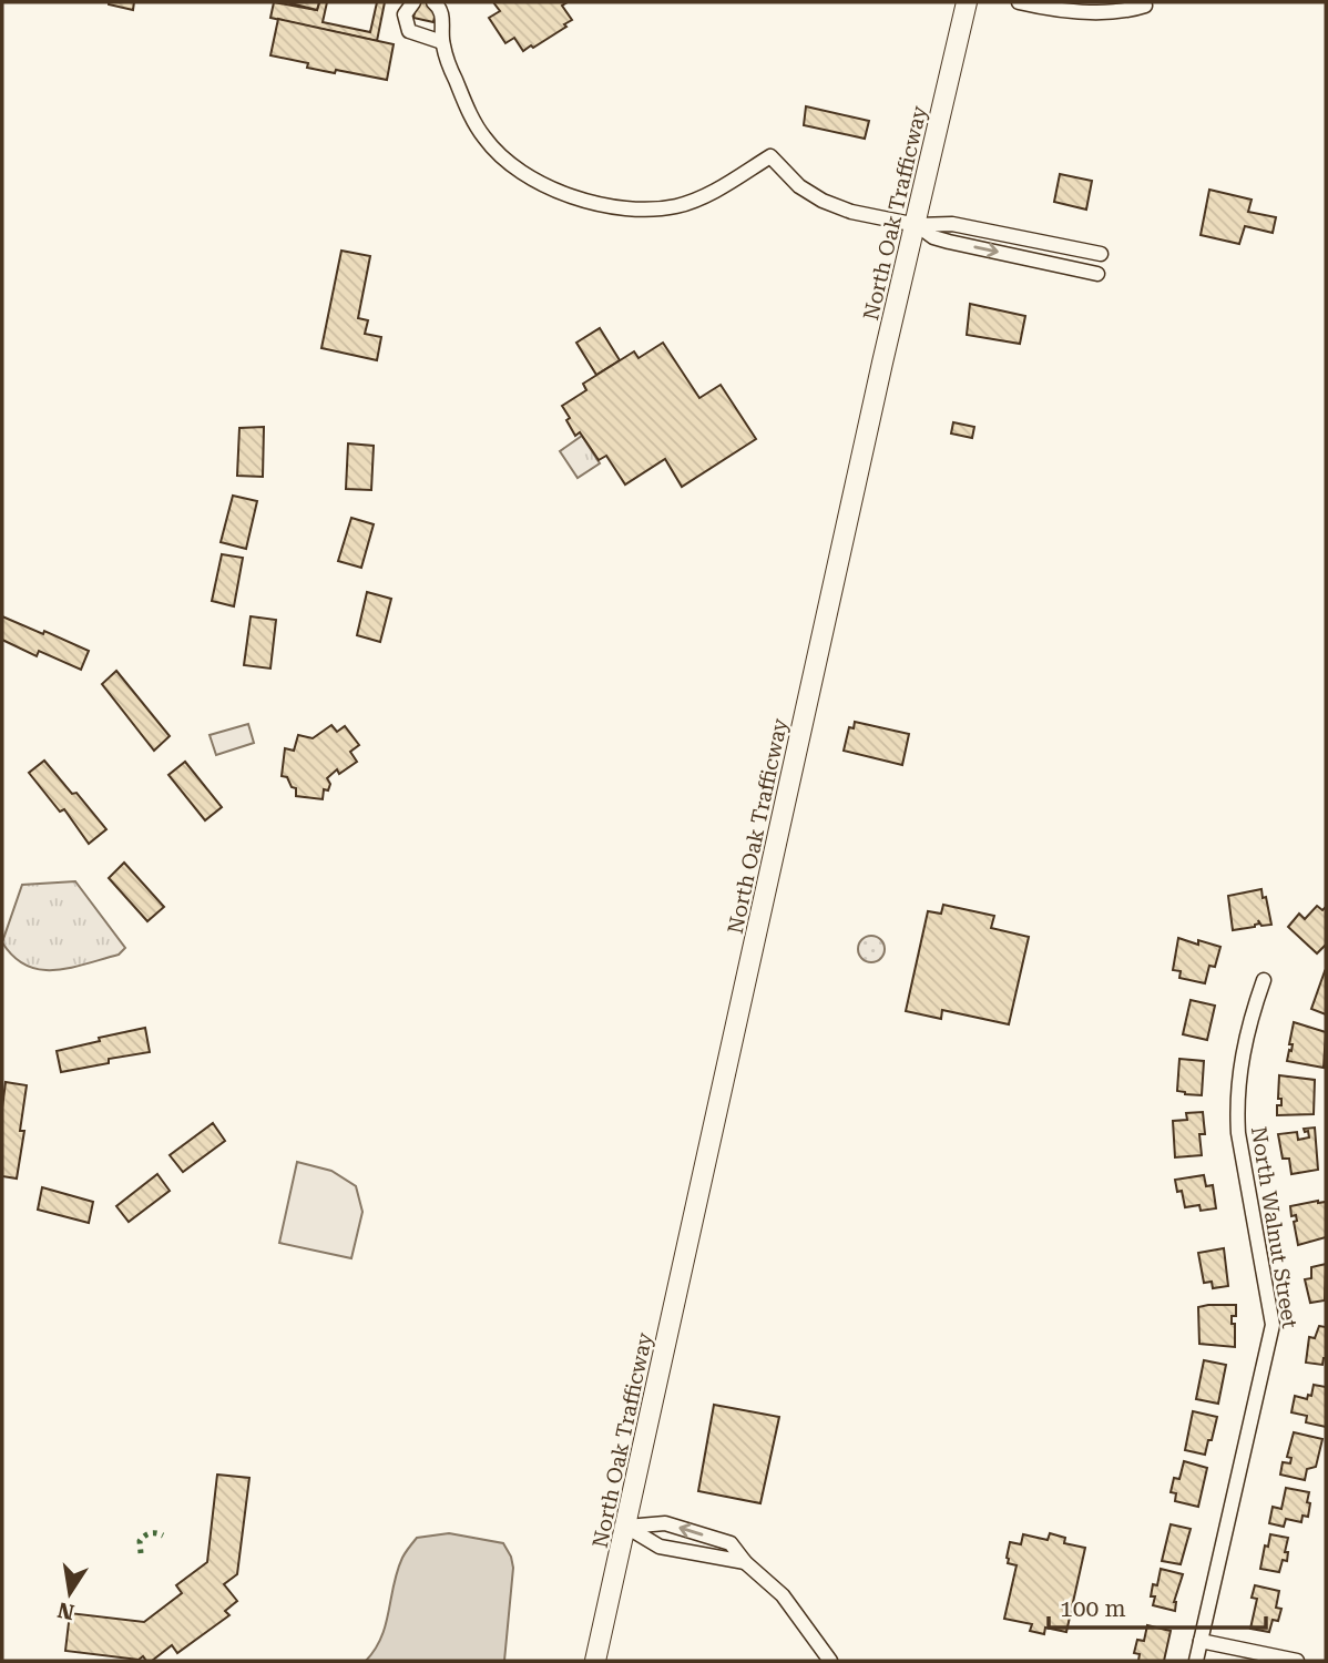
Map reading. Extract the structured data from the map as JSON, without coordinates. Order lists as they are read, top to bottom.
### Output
{
  "streets": {
    "main road": ["North Oak Trafficway"],
    "street": ["North Walnut Street"]
  },
  "scale_bar": "100 m",
  "north": "bottom"
}
